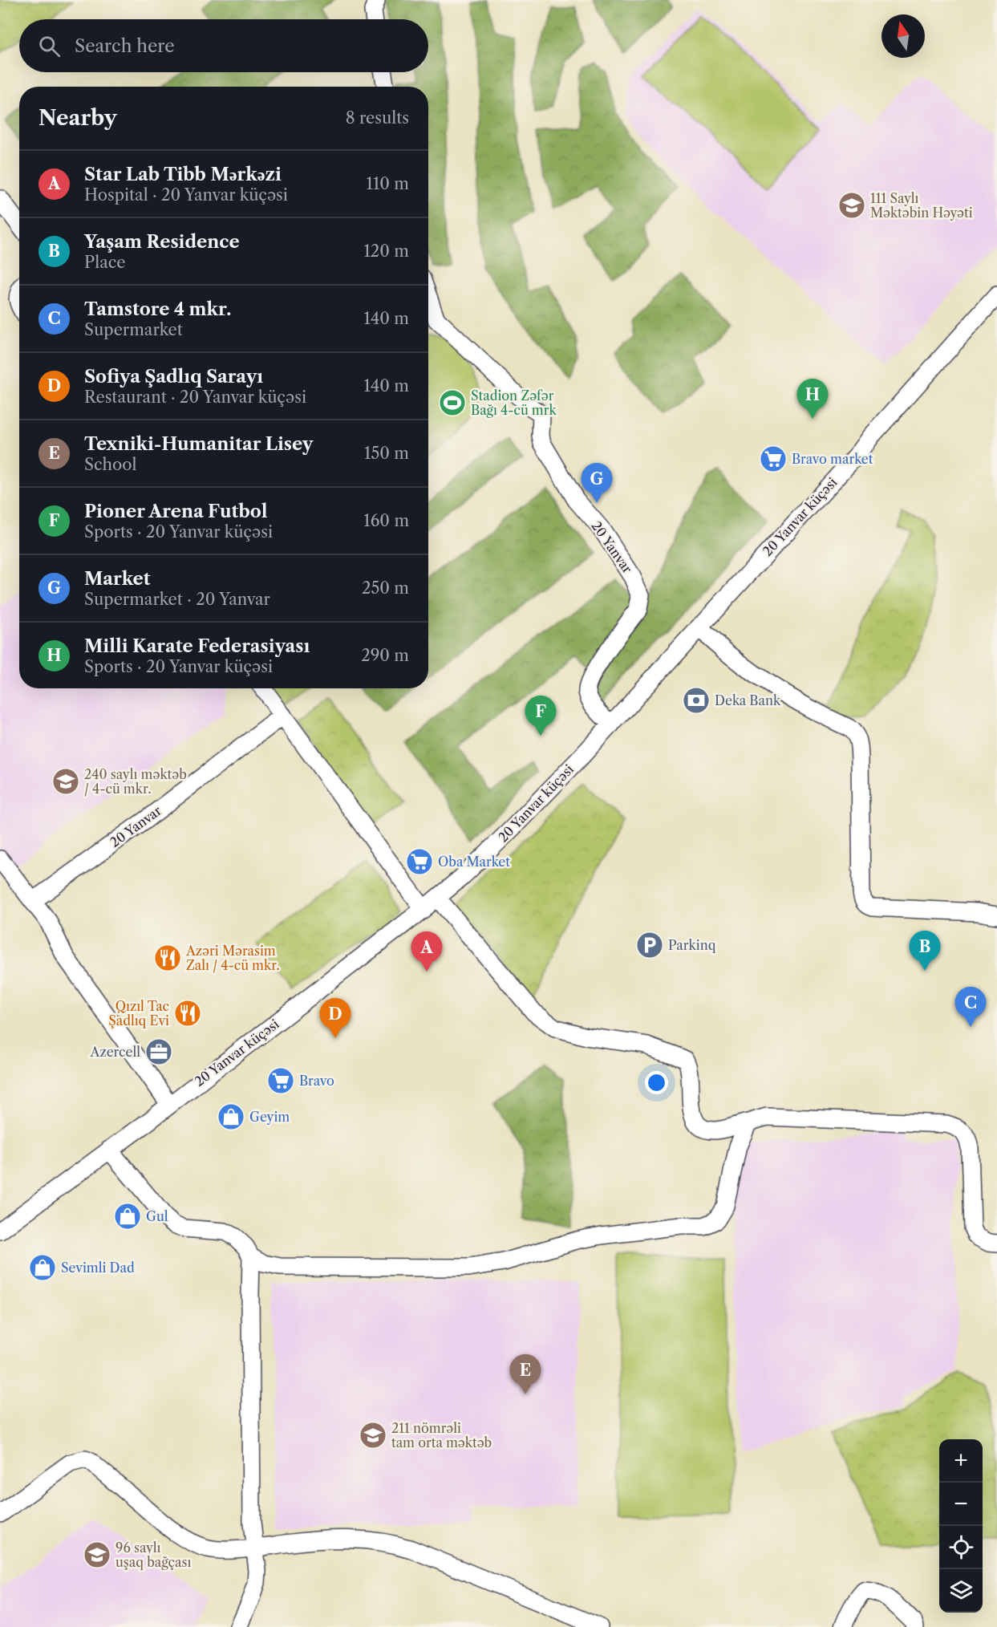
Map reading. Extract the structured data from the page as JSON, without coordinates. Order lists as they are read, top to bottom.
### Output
{
  "streets": {
    "street": ["20 Yanvar küçəsi", "20 Yanvar"]
  },
  "crossings": [
    ["20 Yanvar küçəsi", "20 Yanvar"]
  ],
  "places": {
    "school or university": [
      "111 Saylı Məktəbin Həyəti",
      "240 saylı məktəb / 4-cü mkr.",
      "211 nömrəli tam orta məktəb",
      "96 saylı uşaq bağçası"
    ],
    "sports": ["Stadion Zəfər Bağı 4-cü mrk"],
    "supermarket": ["Bravo market", "Oba Market", "Bravo"],
    "bank": ["Deka Bank"],
    "parking": ["Parkinq"],
    "restaurant": ["Azəri Mərasim Zalı / 4-cü mkr.", "Qızıl Tac Şadlıq Evi"],
    "office": ["Azercell"],
    "shop": ["Geyim", "Gul", "Sevimli Dad"]
  },
  "north": "top",
  "page": {
    "search": "Search here",
    "heading": ["Nearby", "8 results"],
    "list": [
      {
        "mark": "A",
        "name": "Star Lab Tibb Mәrkәzi",
        "note": "Hospital · 20 Yanvar küçəsi",
        "value": "110 m"
      },
      {
        "mark": "B",
        "name": "Yaşam Residence",
        "note": "Place",
        "value": "120 m"
      },
      {
        "mark": "C",
        "name": "Tamstore 4 mkr.",
        "note": "Supermarket",
        "value": "140 m"
      },
      {
        "mark": "D",
        "name": "Sofiya Şadlıq Sarayı",
        "note": "Restaurant · 20 Yanvar küçəsi",
        "value": "140 m"
      },
      {
        "mark": "E",
        "name": "Texniki-Humanitar Lisey",
        "note": "School",
        "value": "150 m"
      },
      {
        "mark": "F",
        "name": "Pioner Arena Futbol",
        "note": "Sports · 20 Yanvar küçəsi",
        "value": "160 m"
      },
      {
        "mark": "G",
        "name": "Market",
        "note": "Supermarket · 20 Yanvar",
        "value": "250 m"
      },
      {
        "mark": "H",
        "name": "Milli Karate Federasiyası",
        "note": "Sports · 20 Yanvar küçəsi",
        "value": "290 m"
      }
    ],
    "pins": [
      "H",
      "G",
      "F",
      "B",
      "A",
      "C",
      "D",
      "E"
    ],
    "map_buttons": ["+", "−"]
  }
}
